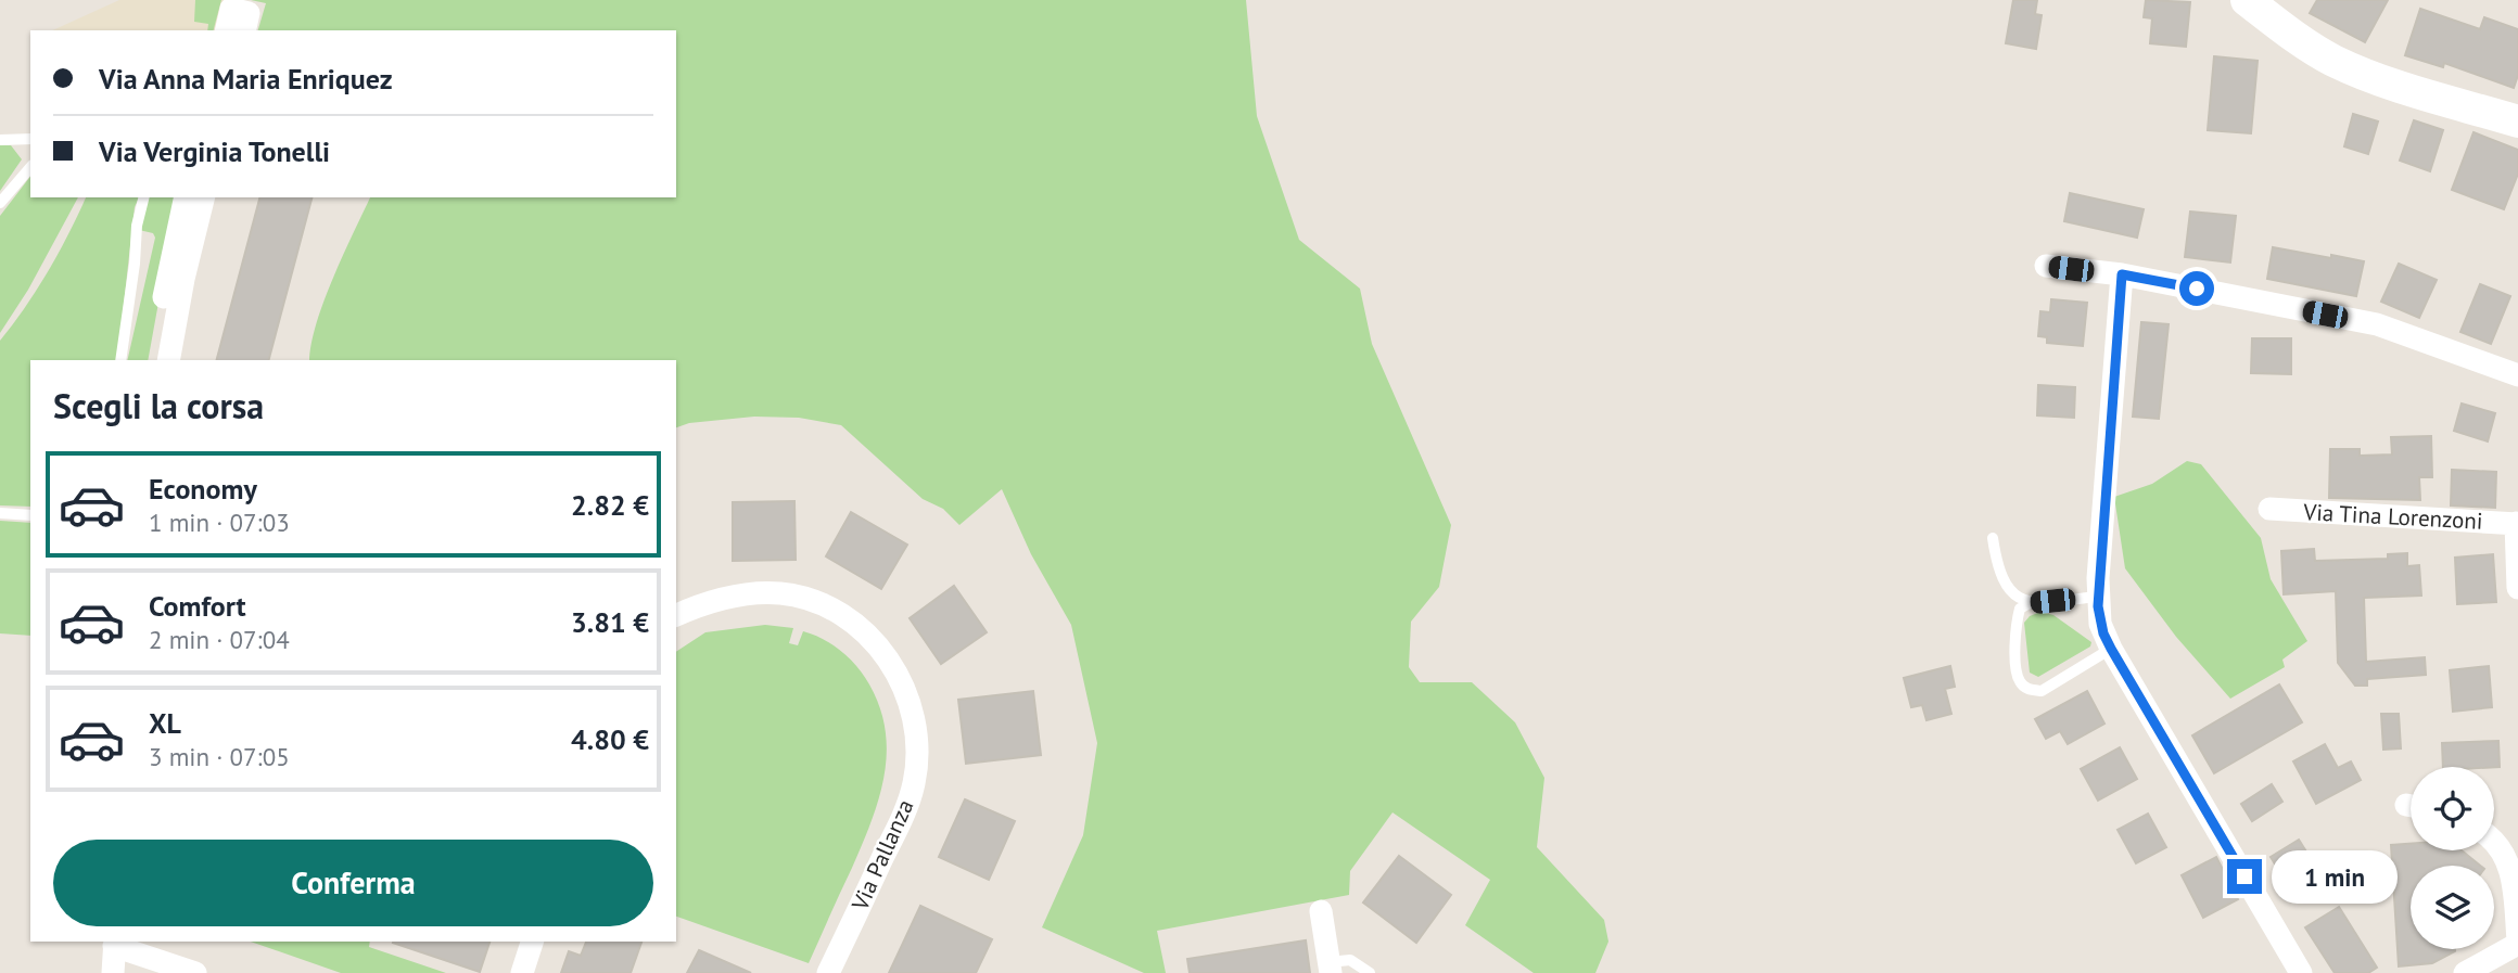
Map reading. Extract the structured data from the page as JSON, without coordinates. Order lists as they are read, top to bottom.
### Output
{
  "streets": {
    "street": ["Via Tina Lorenzoni", "Via Pallanza"]
  },
  "page": {
    "banner": ["Via Anna Maria Enriquez", "Via Verginia Tonelli"],
    "heading": "Scegli la corsa",
    "list": [
      {
        "name": "Economy",
        "note": "1 min · 07:03",
        "value": "2.82 €"
      },
      {
        "name": "Comfort",
        "note": "2 min · 07:04",
        "value": "3.81 €"
      },
      {
        "name": "XL",
        "note": "3 min · 07:05",
        "value": "4.80 €"
      }
    ],
    "buttons": "Conferma",
    "bubble": "1 min"
  }
}
